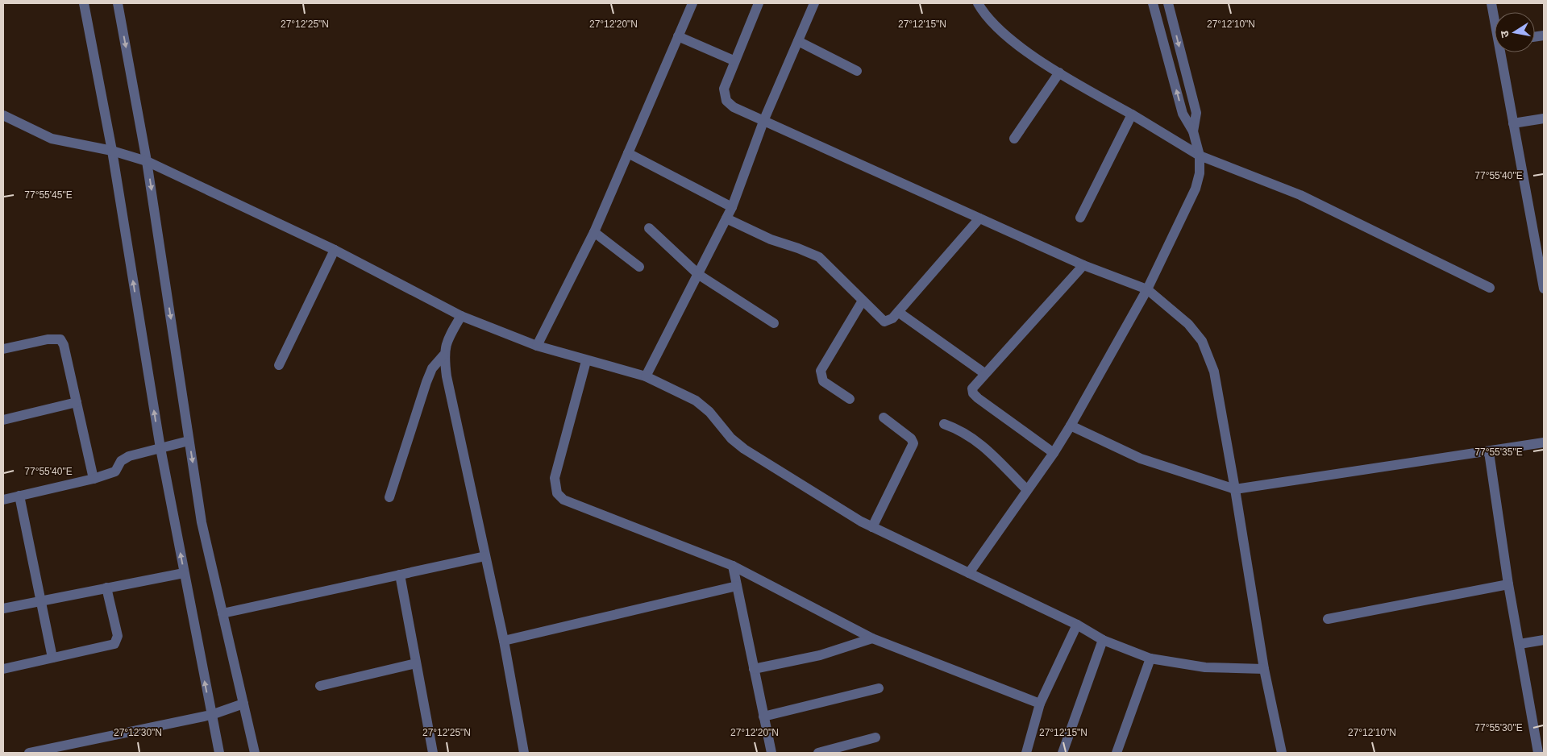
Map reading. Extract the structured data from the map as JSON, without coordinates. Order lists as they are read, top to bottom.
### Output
{
  "north": "left",
  "coordinates": [
    "27°12'25\"N",
    "27°12'20\"N",
    "27°12'15\"N",
    "27°12'10\"N",
    "77°55'40\"E",
    "77°55'45\"E",
    "77°55'35\"E",
    "77°55'30\"E",
    "27°12'30\"N"
  ]
}
